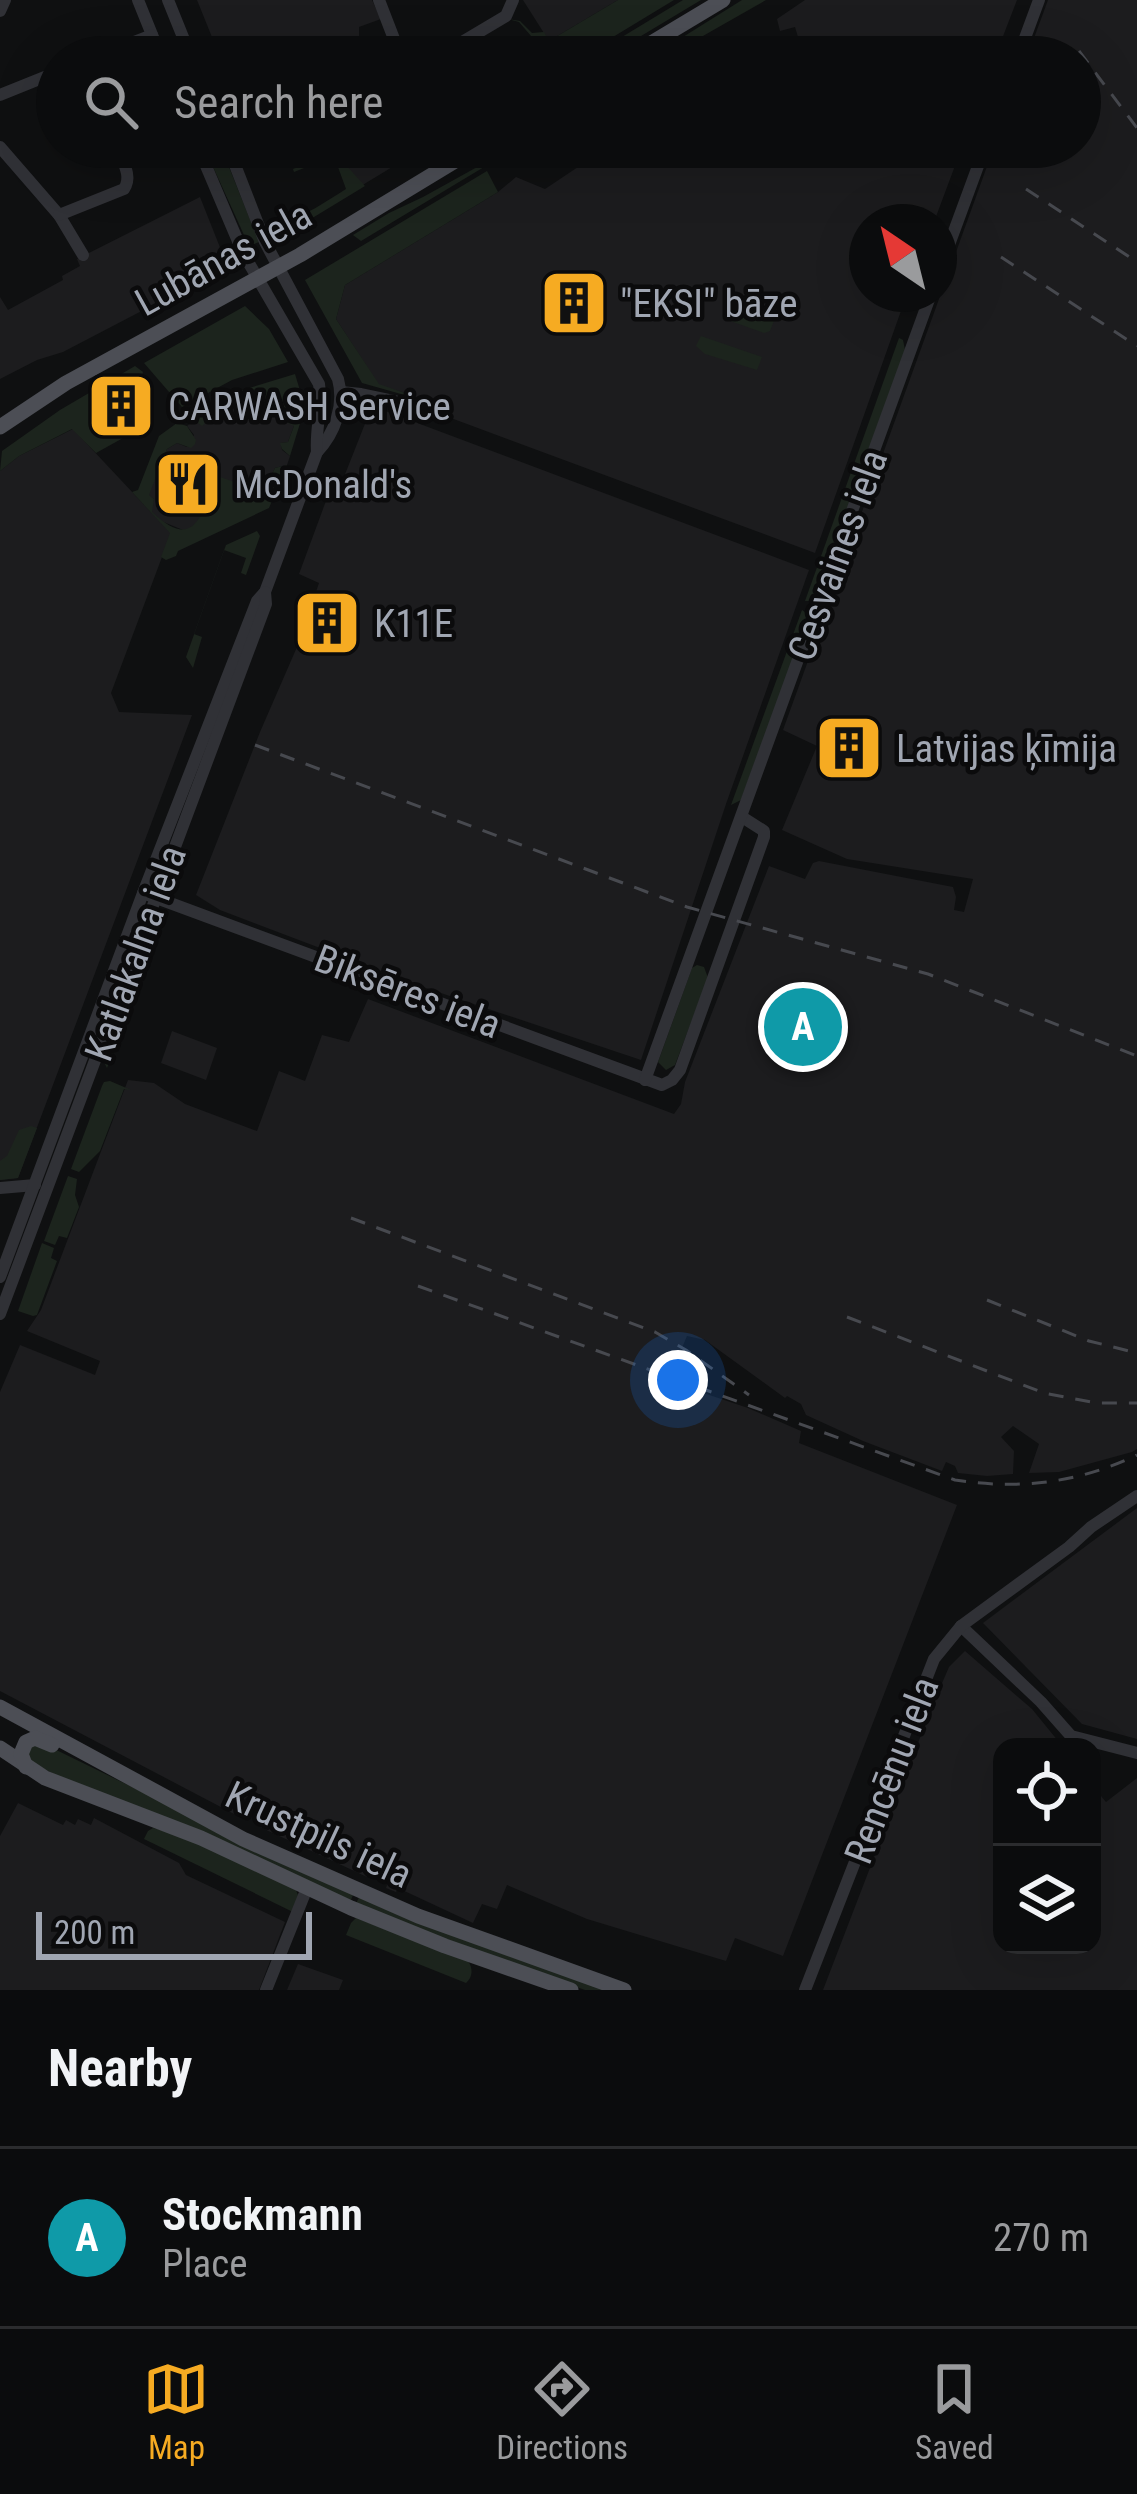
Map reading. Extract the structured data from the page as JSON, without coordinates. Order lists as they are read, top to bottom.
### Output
{
  "streets": {
    "main road": ["Lubānas iela", "Krustpils iela"],
    "street": [
      "Cesvaines iela",
      "Katlakalna iela",
      "Biksēres iela",
      "Rencēnu iela"
    ]
  },
  "crossings": [
    ["Lubānas iela", "Katlakalna iela"],
    ["Cesvaines iela", "Biksēres iela"],
    ["Katlakalna iela", "Biksēres iela"]
  ],
  "places": {
    "building": [
      "\"EKSI\" bāze",
      "CARWASH Service",
      "K11E",
      "Latvijas ķīmija"
    ],
    "restaurant": ["McDonald's"]
  },
  "scale_bar": "200 m",
  "north": "top left",
  "page": {
    "search": "Search here",
    "pins": "A",
    "scale": "200 m",
    "heading": "Nearby",
    "list": [
      {
        "mark": "A",
        "name": "Stockmann",
        "note": "Place",
        "value": "270 m"
      }
    ],
    "nav": ["Map", "Directions", "Saved"]
  }
}
